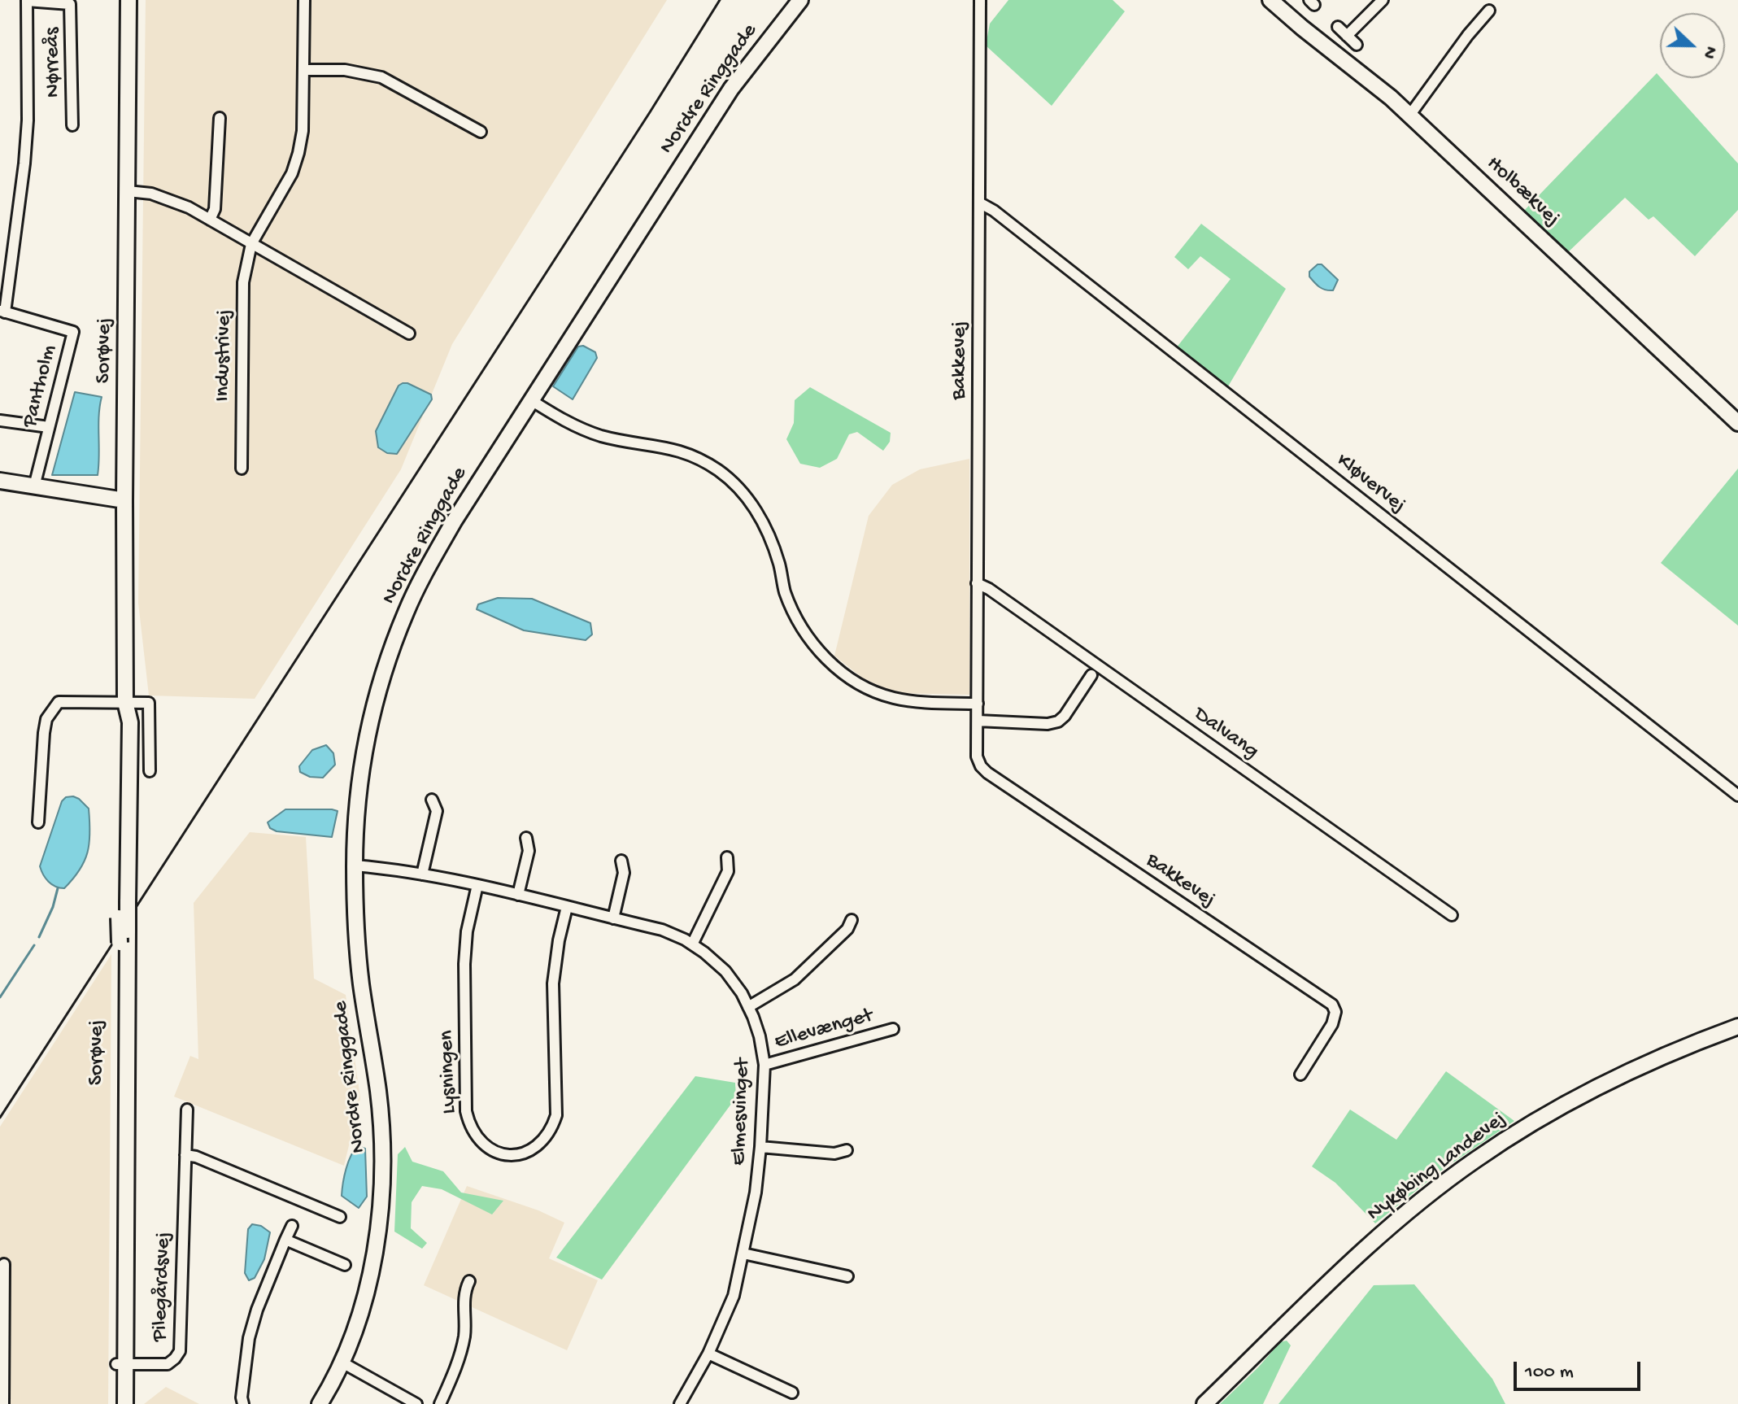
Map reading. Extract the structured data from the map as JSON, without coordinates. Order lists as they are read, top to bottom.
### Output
{
  "streets": {
    "street": [
      "Nørreås",
      "Nordre Ringgade",
      "Holbækvej",
      "Sorøvej",
      "Industrivej",
      "Bakkevej",
      "Pantholm",
      "Kløvervej",
      "Dalvang",
      "Ellevænget",
      "Lysningen",
      "Elmesvinget",
      "Nykøbing Landevej",
      "Pilegårdsvej"
    ]
  },
  "crossings": [
    ["Nørreås", "Pantholm"],
    ["Nordre Ringgade", "Elmesvinget"],
    ["Sorøvej", "Pilegårdsvej"],
    ["Bakkevej", "Kløvervej"],
    ["Bakkevej", "Dalvang"],
    ["Ellevænget", "Elmesvinget"],
    ["Lysningen", "Elmesvinget"]
  ],
  "scale_bar": "100 m",
  "north": "right"
}
